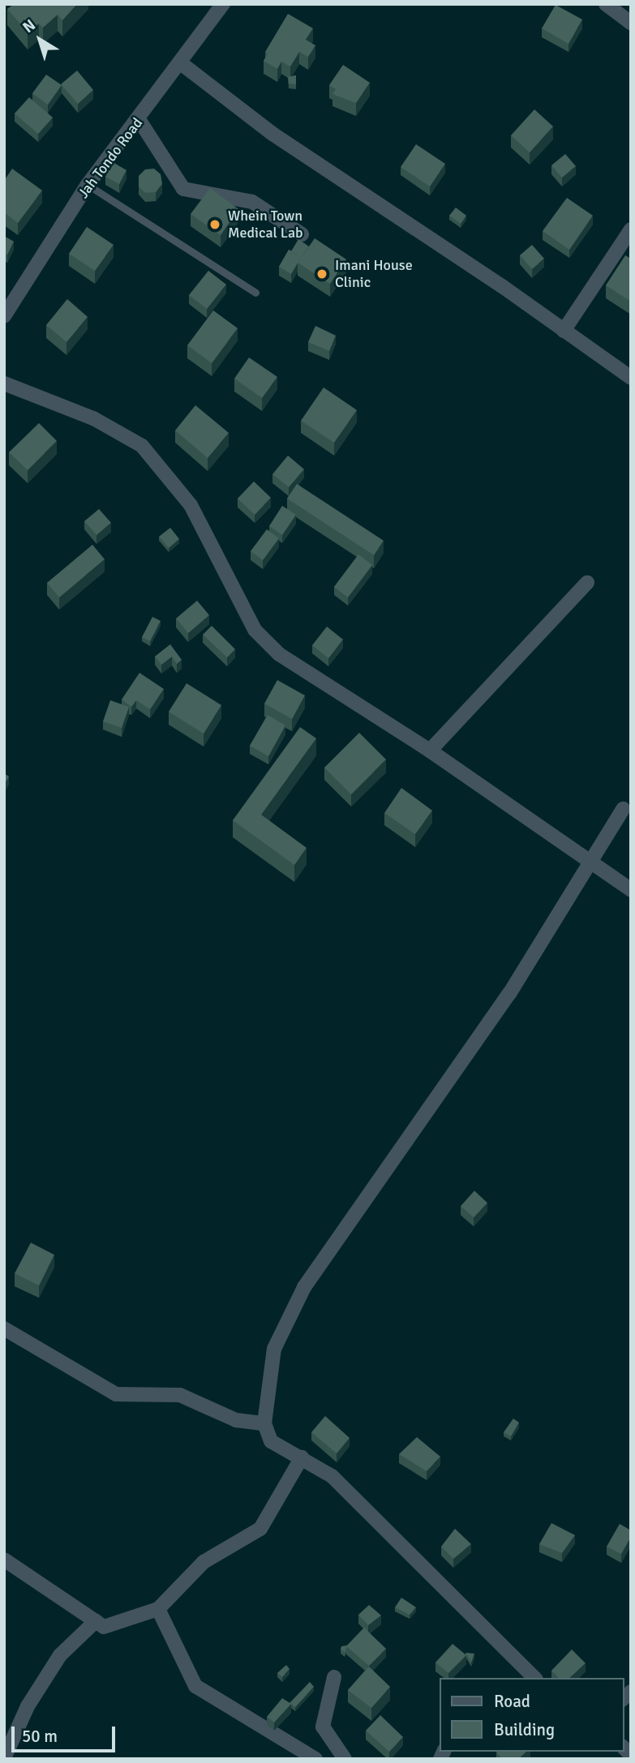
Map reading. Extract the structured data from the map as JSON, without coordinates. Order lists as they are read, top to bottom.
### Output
{
  "streets": {
    "street": ["Jah Tondo Road"]
  },
  "places": ["Whein Town Medical Lab", "Imani House Clinic"],
  "legend": ["Road", "Building"],
  "scale_bar": "50 m",
  "north": "top left"
}
